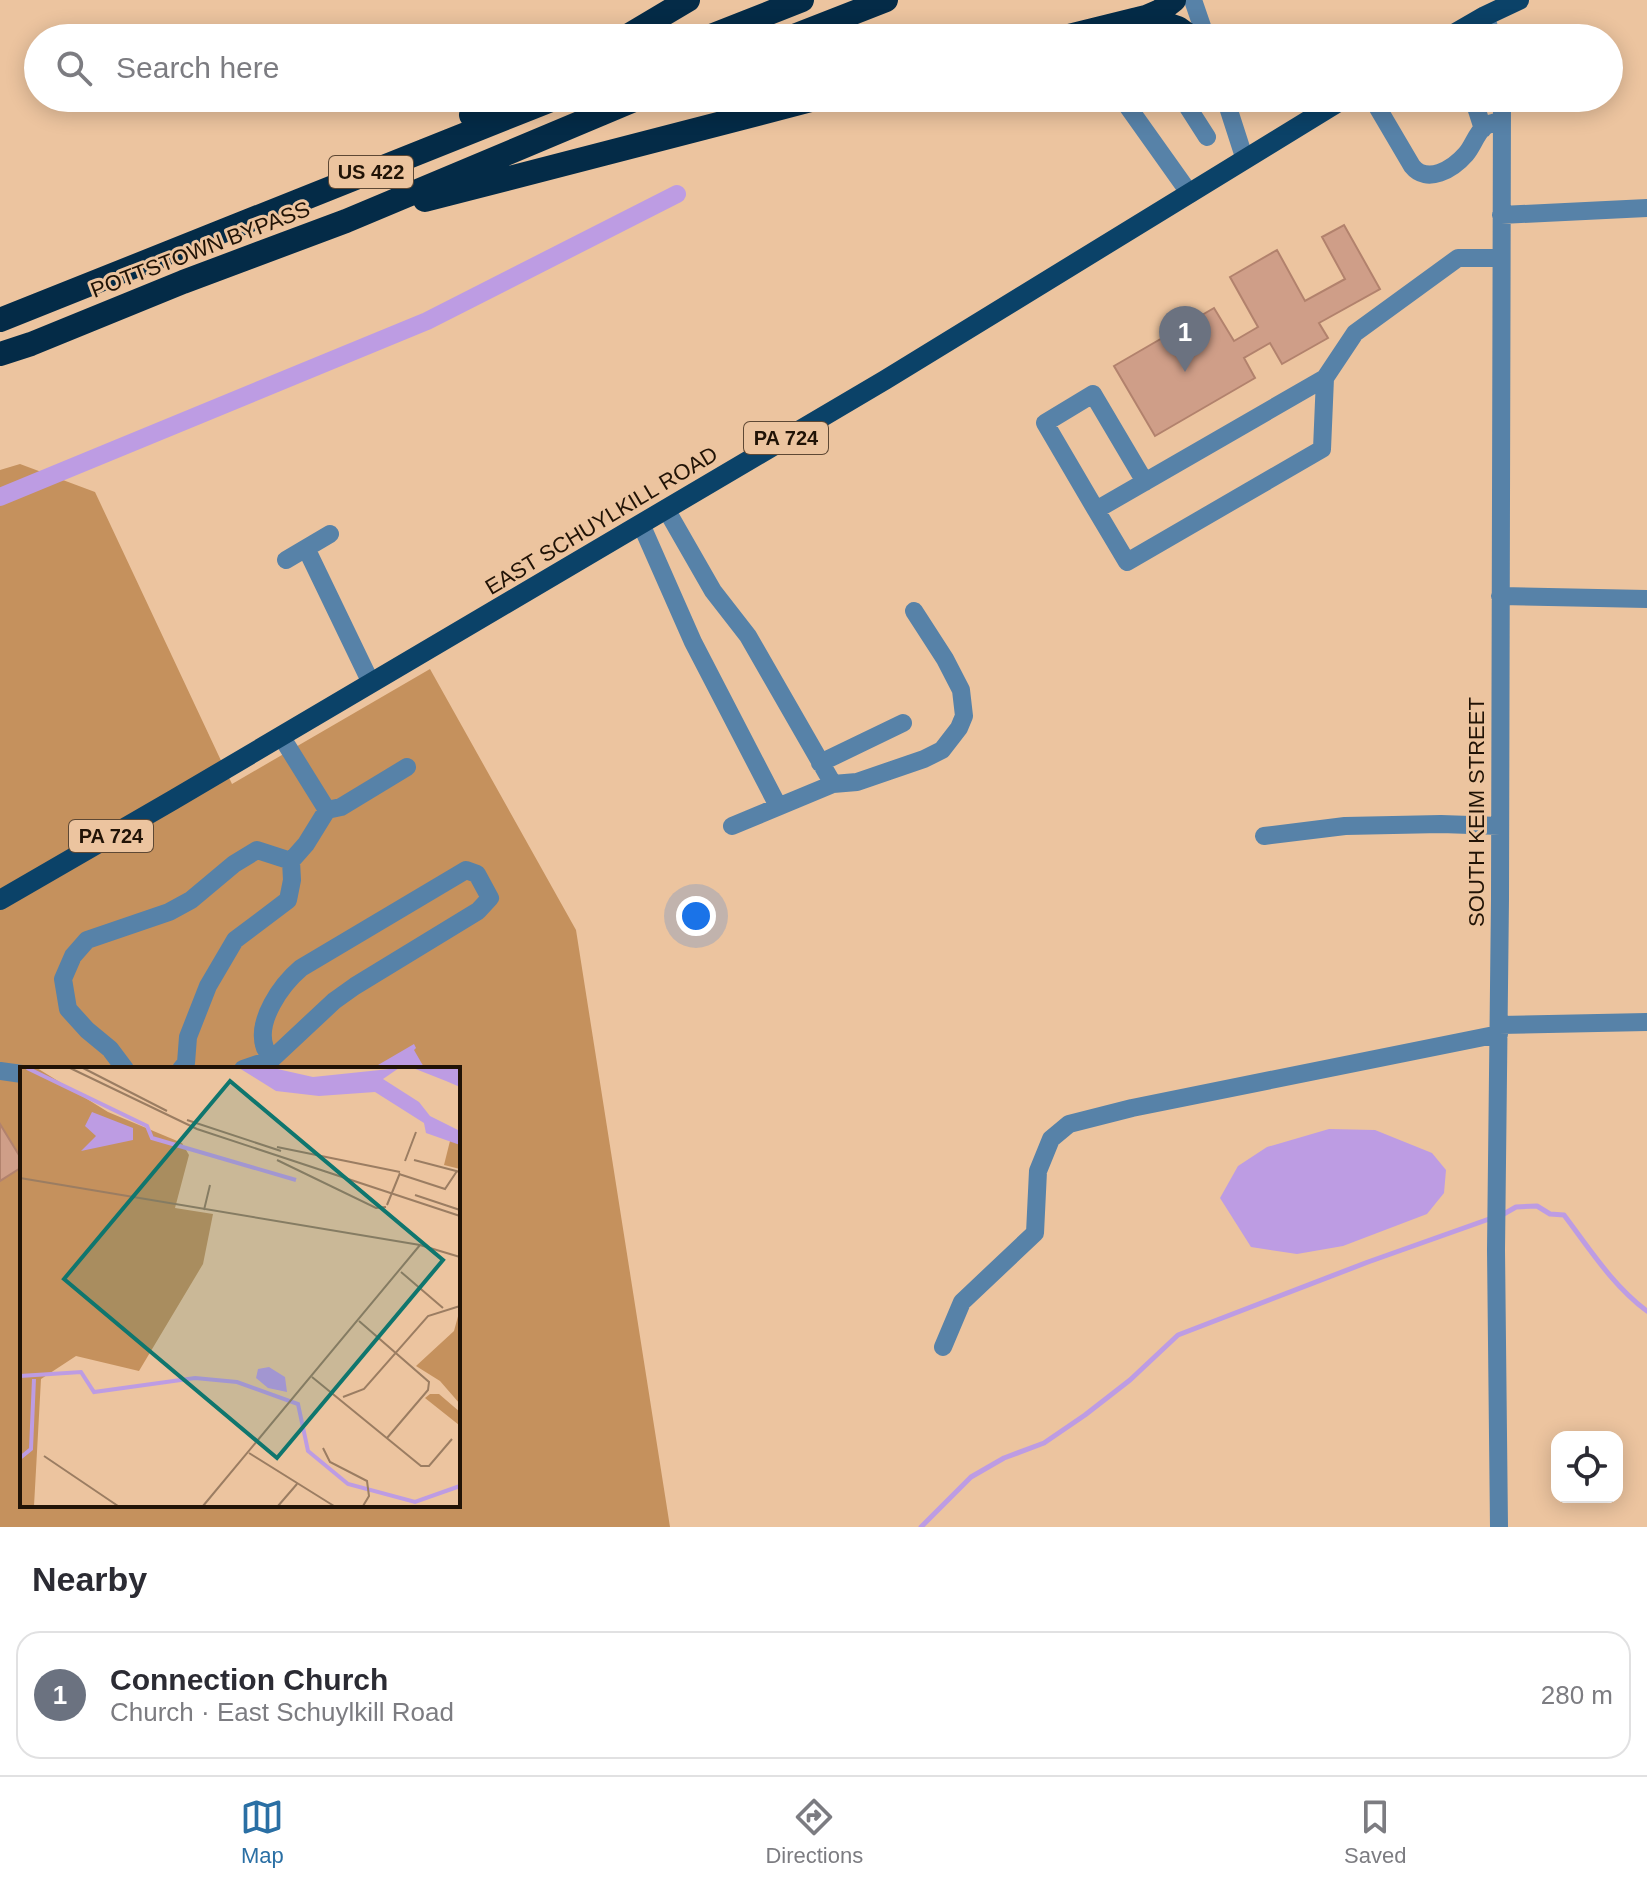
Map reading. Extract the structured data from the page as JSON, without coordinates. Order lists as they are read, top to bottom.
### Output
{
  "streets": {
    "highway": ["US 422", "POTTSTOWN BYPASS"],
    "main road": ["PA 724", "EAST SCHUYLKILL ROAD"],
    "street": ["SOUTH KEIM STREET"]
  },
  "page": {
    "search": "Search here",
    "pins": "1",
    "heading": "Nearby",
    "list": [
      {
        "mark": "1",
        "name": "Connection Church",
        "note": "Church · East Schuylkill Road",
        "value": "280 m"
      }
    ],
    "nav": ["Map", "Directions", "Saved"]
  }
}
